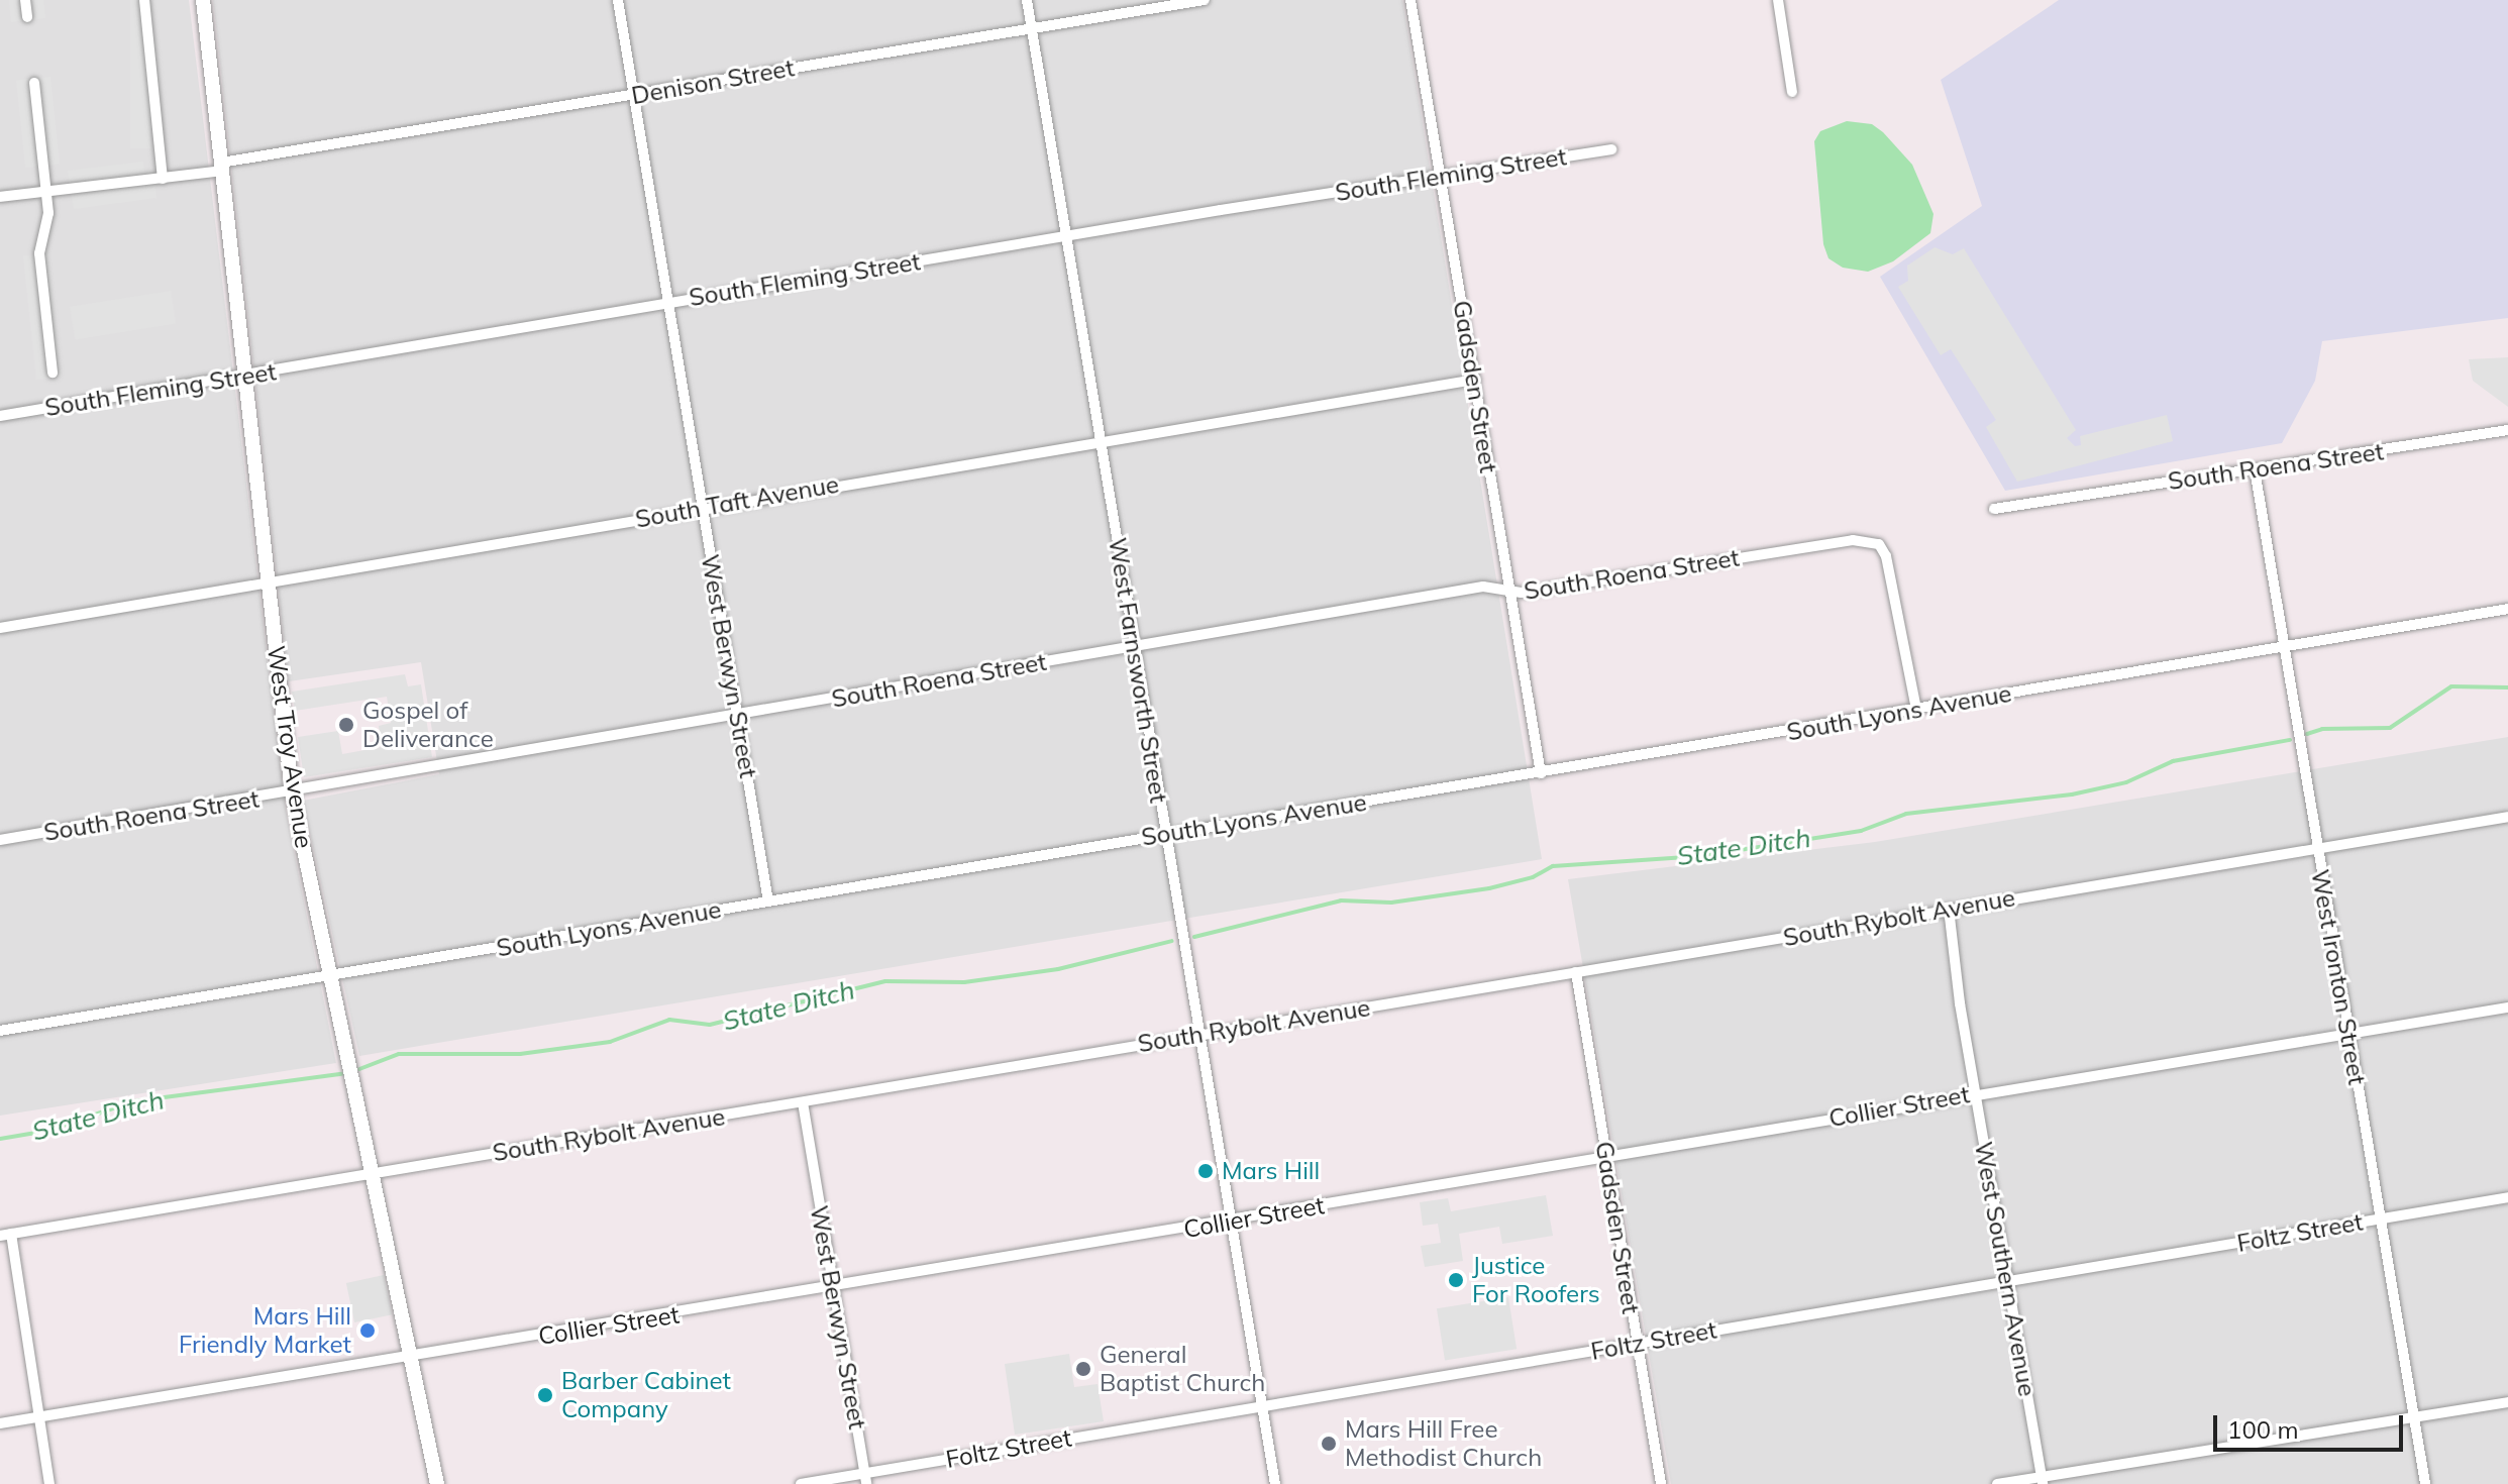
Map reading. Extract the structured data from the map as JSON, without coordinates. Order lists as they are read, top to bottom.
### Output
{
  "streets": {
    "street": [
      "Denison Street",
      "South Fleming Street",
      "Gadsden Street",
      "South Roena Street",
      "South Taft Avenue",
      "West Berwyn Street",
      "West Farnsworth Street",
      "South Lyons Avenue",
      "West Troy Avenue",
      "South Rybolt Avenue",
      "West Ironton Street",
      "Collier Street",
      "Foltz Street",
      "West Southern Avenue"
    ]
  },
  "crossings": [
    ["Denison Street", "West Berwyn Street"],
    ["Denison Street", "West Farnsworth Street"],
    ["Denison Street", "West Troy Avenue"],
    ["South Fleming Street", "Gadsden Street"],
    ["South Fleming Street", "West Berwyn Street"],
    ["South Fleming Street", "West Farnsworth Street"],
    ["South Fleming Street", "West Troy Avenue"],
    ["Gadsden Street", "South Roena Street"],
    ["Gadsden Street", "South Taft Avenue"],
    ["Gadsden Street", "South Lyons Avenue"],
    ["Gadsden Street", "South Rybolt Avenue"],
    ["Gadsden Street", "Collier Street"],
    ["Gadsden Street", "Foltz Street"],
    ["South Roena Street", "West Berwyn Street"],
    ["South Roena Street", "West Farnsworth Street"],
    ["South Roena Street", "South Lyons Avenue"],
    ["South Roena Street", "West Troy Avenue"],
    ["South Roena Street", "West Ironton Street"],
    ["South Taft Avenue", "West Berwyn Street"],
    ["South Taft Avenue", "West Farnsworth Street"],
    ["South Taft Avenue", "West Troy Avenue"],
    ["West Berwyn Street", "South Lyons Avenue"],
    ["West Berwyn Street", "South Rybolt Avenue"],
    ["West Berwyn Street", "Collier Street"],
    ["West Berwyn Street", "Foltz Street"],
    ["West Farnsworth Street", "South Lyons Avenue"],
    ["West Farnsworth Street", "South Rybolt Avenue"],
    ["West Farnsworth Street", "Collier Street"],
    ["West Farnsworth Street", "Foltz Street"],
    ["South Lyons Avenue", "West Troy Avenue"],
    ["South Lyons Avenue", "West Ironton Street"],
    ["West Troy Avenue", "South Rybolt Avenue"],
    ["West Troy Avenue", "Collier Street"],
    ["South Rybolt Avenue", "West Ironton Street"],
    ["South Rybolt Avenue", "West Southern Avenue"],
    ["West Ironton Street", "Collier Street"],
    ["West Ironton Street", "Foltz Street"],
    ["Collier Street", "West Southern Avenue"],
    ["Foltz Street", "West Southern Avenue"]
  ],
  "water": ["State Ditch"],
  "places": [
    "Gospel of Deliverance",
    "Mars Hill",
    "Justice For Roofers",
    "Mars Hill Friendly Market",
    "General Baptist Church",
    "Barber Cabinet Company",
    "Mars Hill Free Methodist Church"
  ],
  "scale_bar": "100 m"
}
